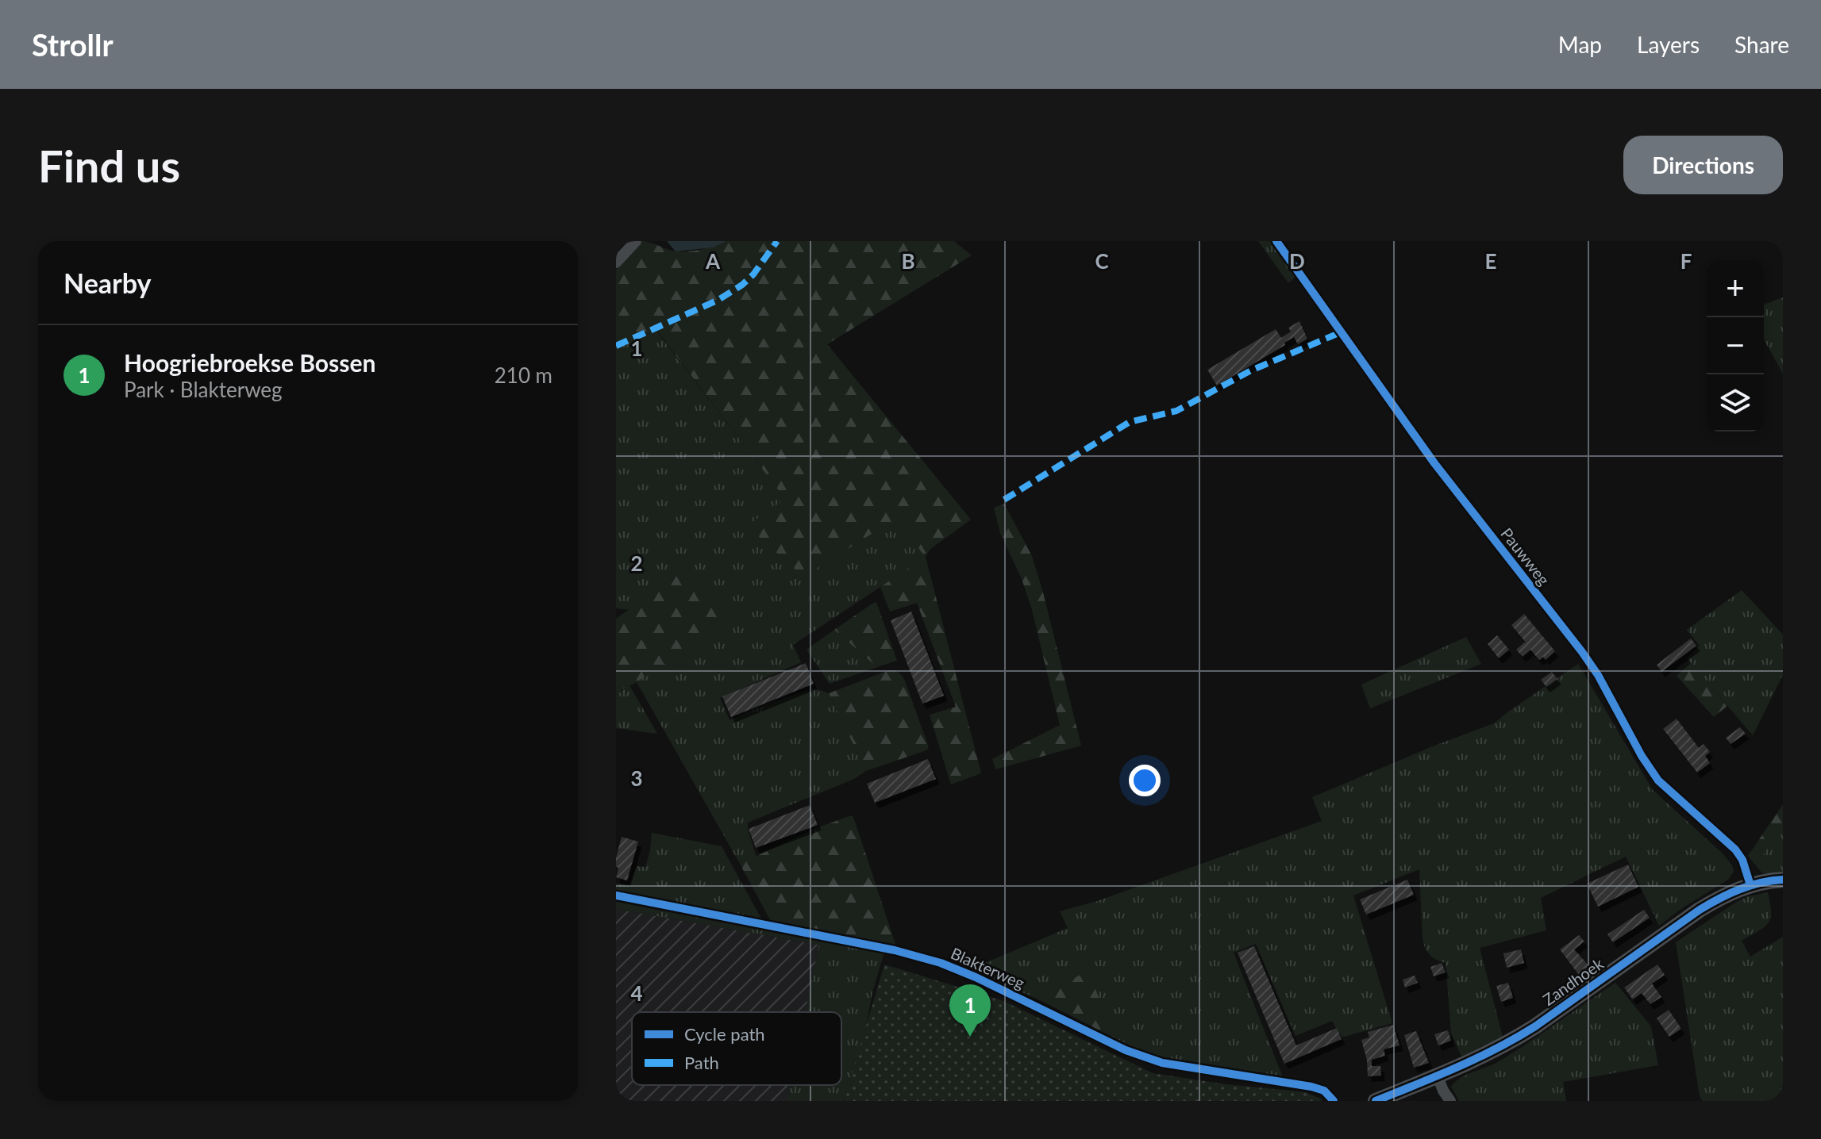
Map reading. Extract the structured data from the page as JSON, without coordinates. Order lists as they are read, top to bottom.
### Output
{
  "streets": {
    "street": ["Pauwweg", "Blakterweg", "Zandhoek"]
  },
  "crossings": [
    ["Pauwweg", "Zandhoek"]
  ],
  "legend": ["Cycle path", "Path"],
  "page": {
    "header": "Strollr",
    "nav": ["Map", "Layers", "Share"],
    "buttons": "Directions",
    "title": "Find us",
    "heading": "Nearby",
    "map_buttons": ["+", "−"],
    "list": [
      {
        "mark": "1",
        "name": "Hoogriebroekse Bossen",
        "note": "Park · Blakterweg",
        "value": "210 m"
      }
    ],
    "pins": "1"
  },
  "grid": {
    "columns": [
      "A",
      "B",
      "C",
      "D",
      "E",
      "F"
    ],
    "rows": [
      "1",
      "2",
      "3",
      "4"
    ]
  }
}
